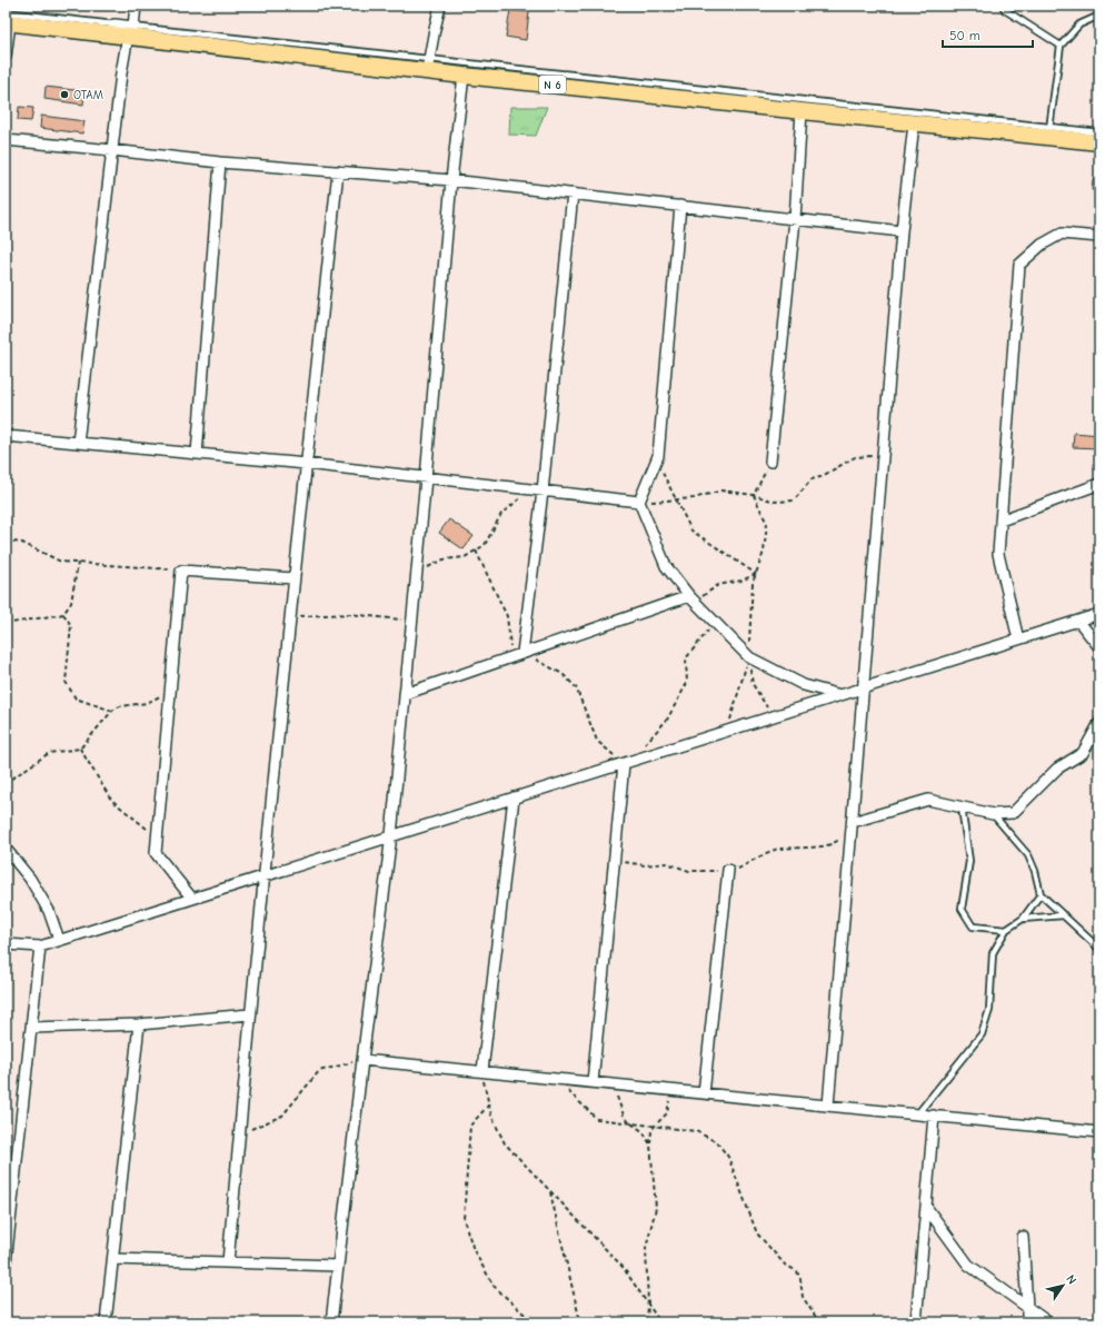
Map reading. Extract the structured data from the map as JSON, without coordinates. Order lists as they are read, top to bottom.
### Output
{
  "streets": {
    "main road": ["N 6"]
  },
  "places": ["OTAM"],
  "scale_bar": "50 m",
  "north": "top right"
}
